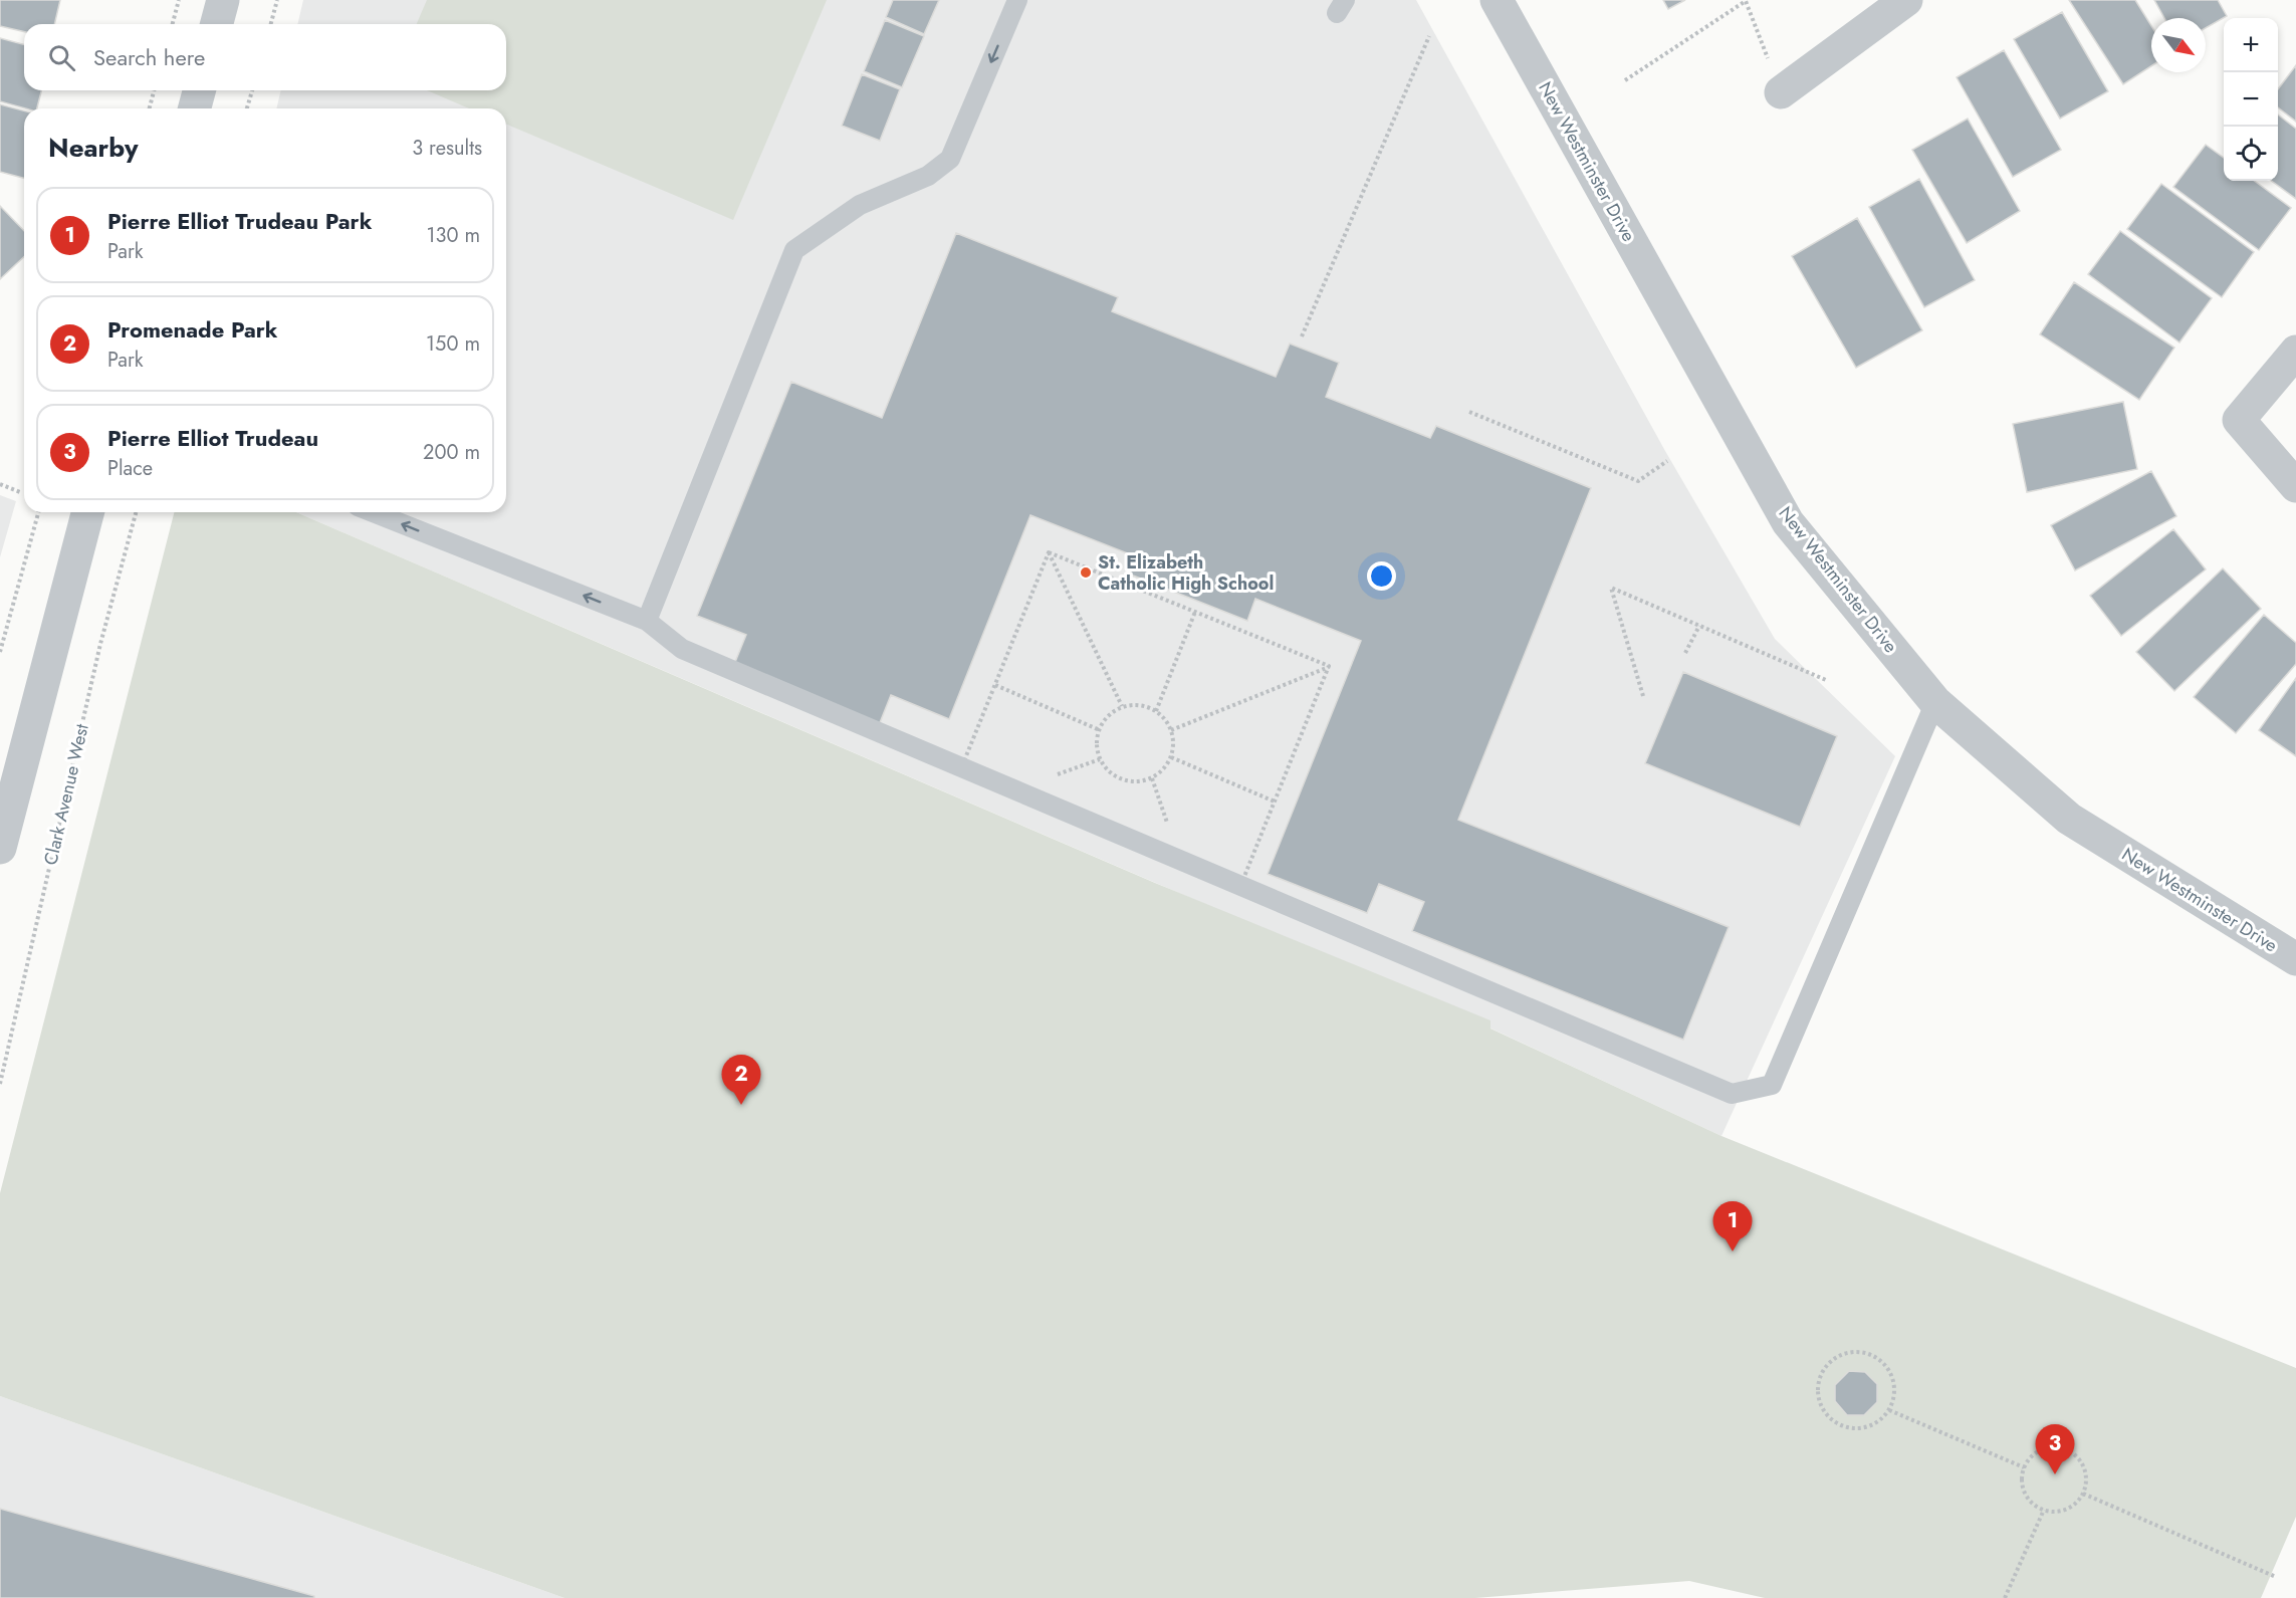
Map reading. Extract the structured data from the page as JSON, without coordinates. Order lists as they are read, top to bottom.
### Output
{
  "streets": {
    "street": ["New Westminster Drive"],
    "path": ["Clark Avenue West"]
  },
  "places": ["St. Elizabeth Catholic High School"],
  "north": "bottom right",
  "page": {
    "map_buttons": ["+", "−"],
    "search": "Search here",
    "heading": ["Nearby", "3 results"],
    "list": [
      {
        "mark": "1",
        "name": "Pierre Elliot Trudeau Park",
        "note": "Park",
        "value": "130 m"
      },
      {
        "mark": "2",
        "name": "Promenade Park",
        "note": "Park",
        "value": "150 m"
      },
      {
        "mark": "3",
        "name": "Pierre Elliot Trudeau",
        "note": "Place",
        "value": "200 m"
      }
    ],
    "pins": ["2", "1", "3"]
  }
}
